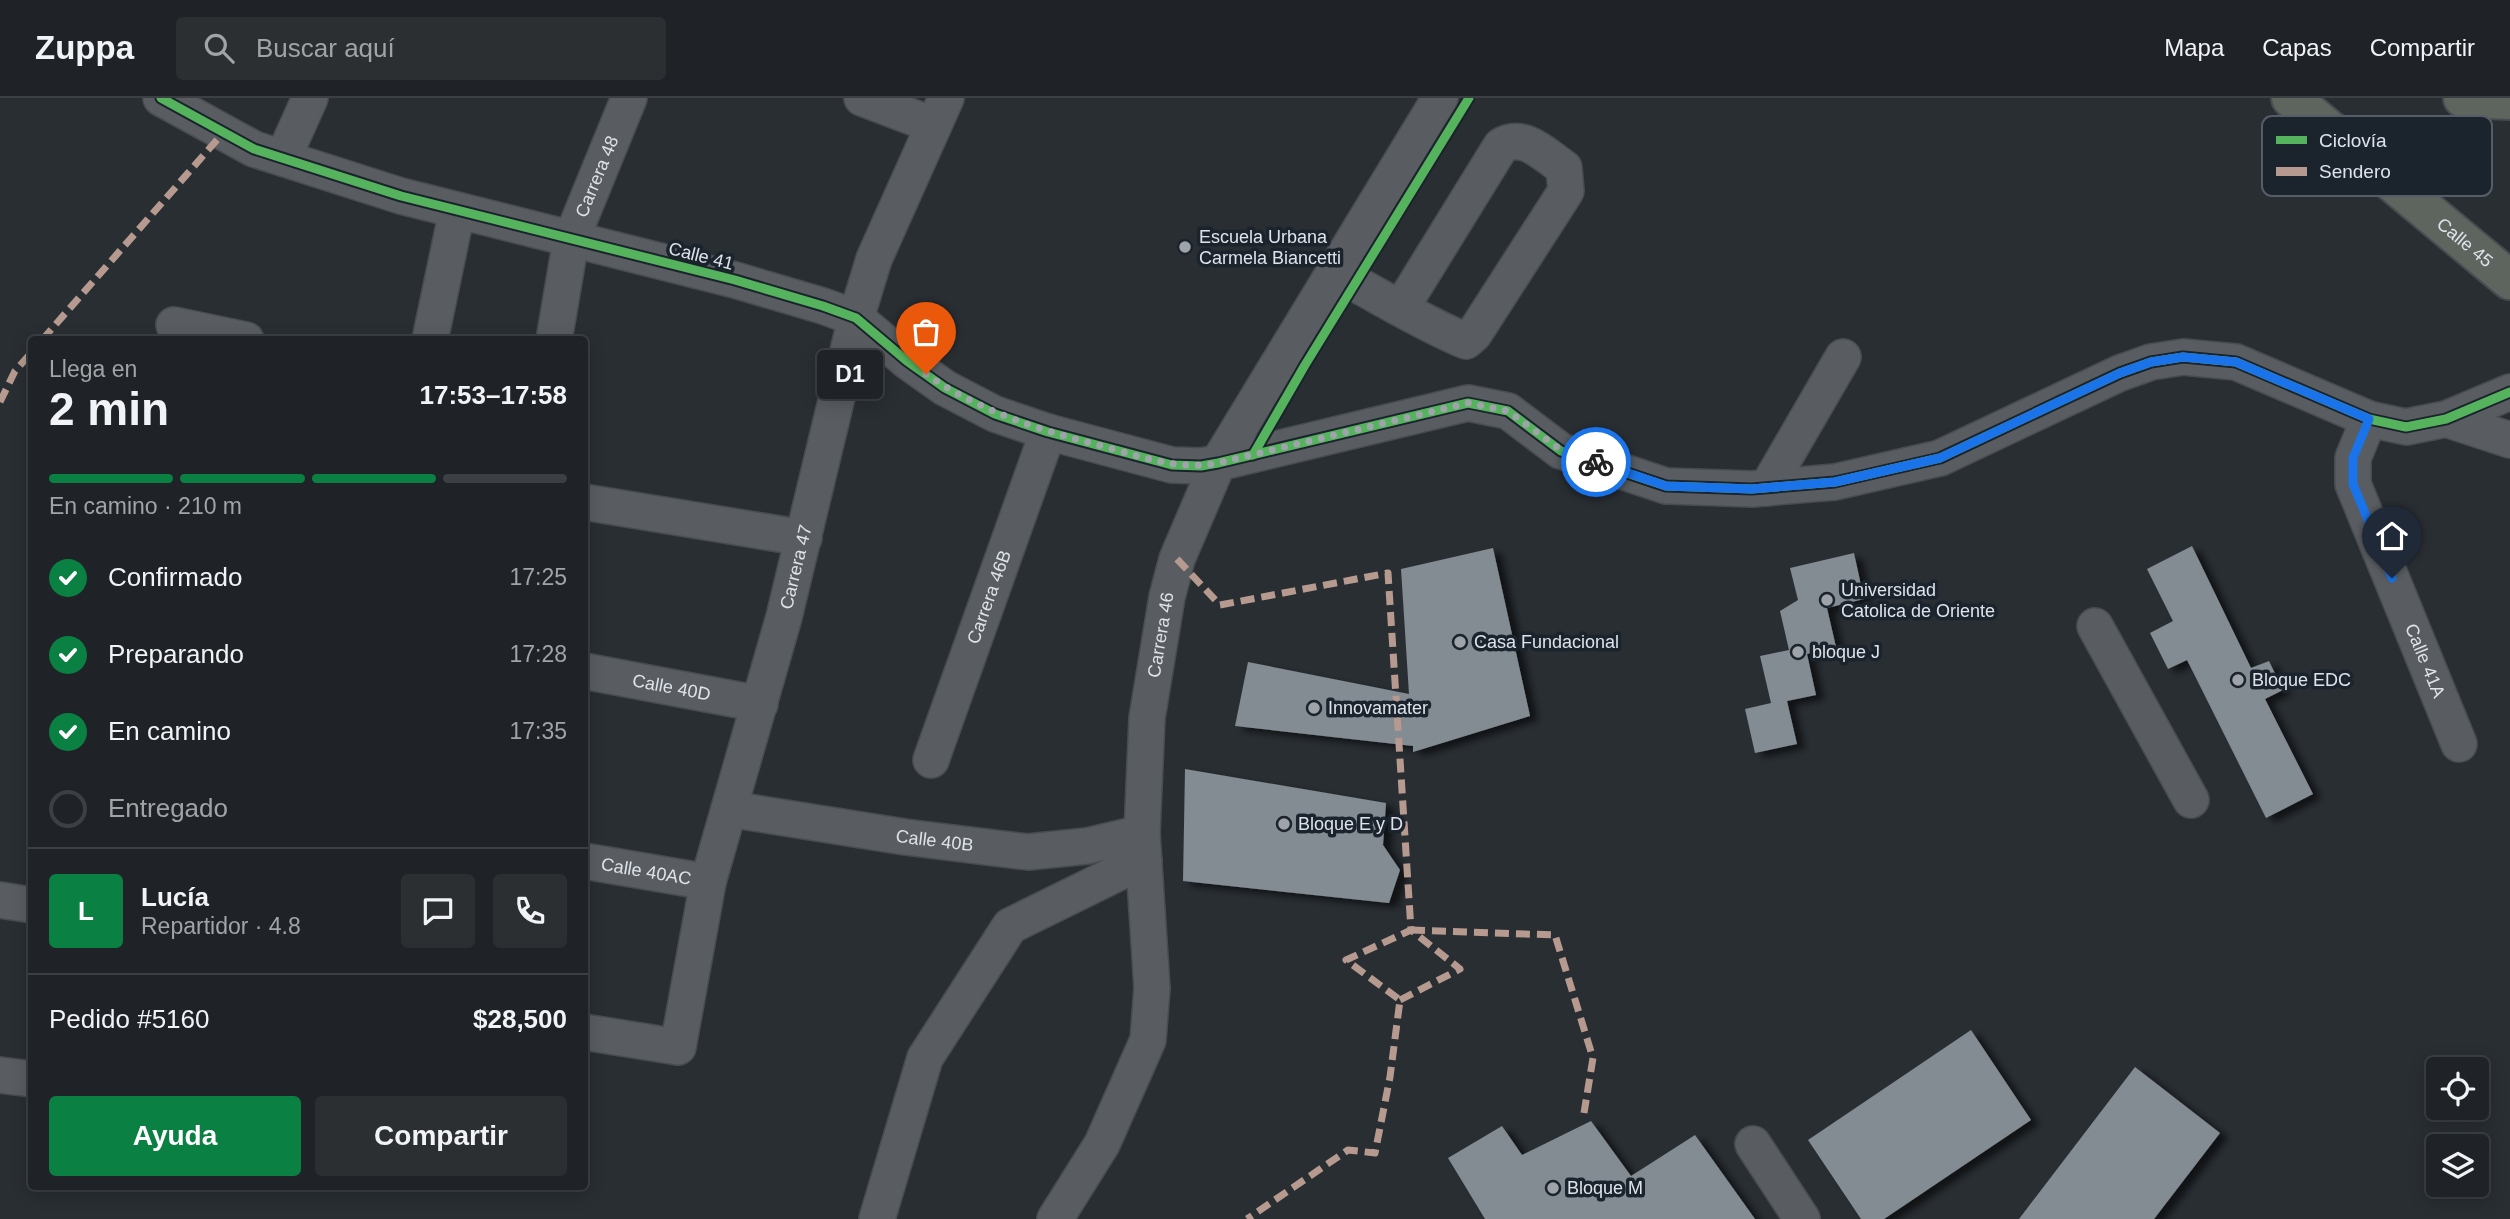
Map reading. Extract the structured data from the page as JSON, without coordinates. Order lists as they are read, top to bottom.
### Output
{
  "streets": {
    "main road": ["Calle 45"],
    "street": [
      "Carrera 48",
      "Calle 41",
      "Carrera 47",
      "Carrera 46B",
      "Carrera 46",
      "Calle 41A",
      "Calle 40D",
      "Calle 40B",
      "Calle 40AC"
    ]
  },
  "crossings": [
    ["Carrera 48", "Calle 41"],
    ["Calle 41", "Carrera 47"],
    ["Calle 41", "Carrera 46B"],
    ["Calle 41", "Carrera 46"],
    ["Calle 41", "Calle 41A"],
    ["Carrera 47", "Calle 40D"],
    ["Carrera 47", "Calle 40B"],
    ["Carrera 47", "Calle 40AC"],
    ["Carrera 46", "Calle 40B"]
  ],
  "places": [
    "Escuela Urbana Carmela Biancetti",
    "D1",
    "Universidad Catolica de Oriente",
    "Casa Fundacional",
    "bloque J",
    "Bloque EDC",
    "Innovamater",
    "Bloque E y D",
    "Bloque M"
  ],
  "legend": ["Ciclovía", "Sendero"],
  "page": {
    "header": "Zuppa",
    "search": "Buscar aquí",
    "nav": ["Mapa", "Capas", "Compartir"],
    "heading": ["2 min", "Llega en", "17:53–17:58"],
    "panel": [
      "Lucía",
      "Repartidor · 4.8",
      "Pedido #5160",
      "$28,500"
    ],
    "bubble": "D1",
    "bar": "En camino · 210 m",
    "list": [
      ["Confirmado", "17:25"],
      ["Preparando", "17:28"],
      ["En camino", "17:35"],
      "Entregado"
    ],
    "round": "L",
    "buttons": ["Ayuda", "Compartir"]
  }
}
